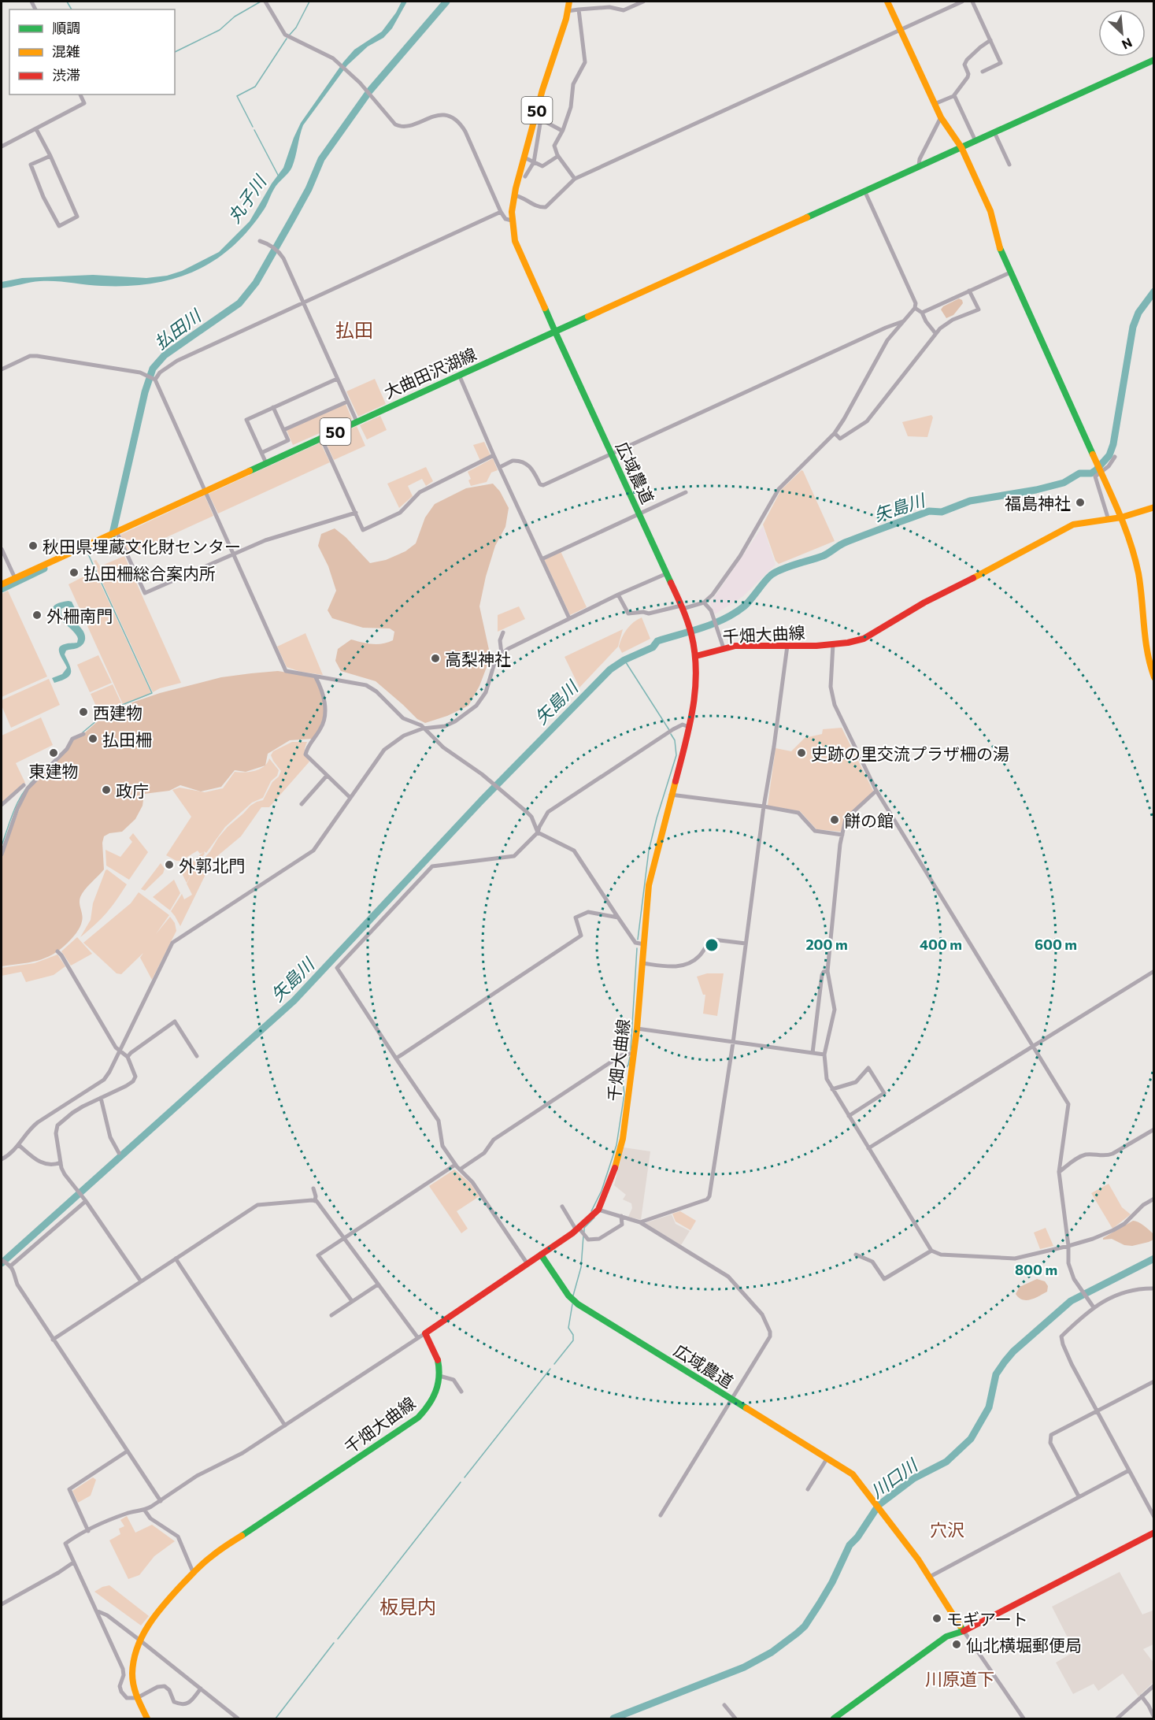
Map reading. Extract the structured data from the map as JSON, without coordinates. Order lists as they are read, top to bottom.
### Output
{
  "streets": {
    "main road": [
      "50",
      "大曲田沢湖線",
      "広域農道",
      "千畑大曲線"
    ]
  },
  "crossings": [
    ["50", "大曲田沢湖線"],
    ["50", "広域農道"],
    ["大曲田沢湖線", "広域農道"],
    ["広域農道", "千畑大曲線"]
  ],
  "districts": [
    "払田",
    "穴沢",
    "板見内",
    "川原道下"
  ],
  "water": [
    "丸子川",
    "払田川",
    "矢島川",
    "川口川"
  ],
  "places": [
    "福島神社",
    "秋田県埋蔵文化財センター",
    "払田柵総合案内所",
    "外柵南門",
    "高梨神社",
    "西建物",
    "払田柵",
    "東建物",
    "史跡の里交流プラザ柵の湯",
    "政庁",
    "餅の館",
    "外郭北門",
    "モギアート",
    "仙北横堀郵便局"
  ],
  "legend": ["順調", "混雑", "渋滞"],
  "north": "bottom right",
  "rings": [
    "200 m",
    "400 m",
    "600 m",
    "800 m"
  ]
}
